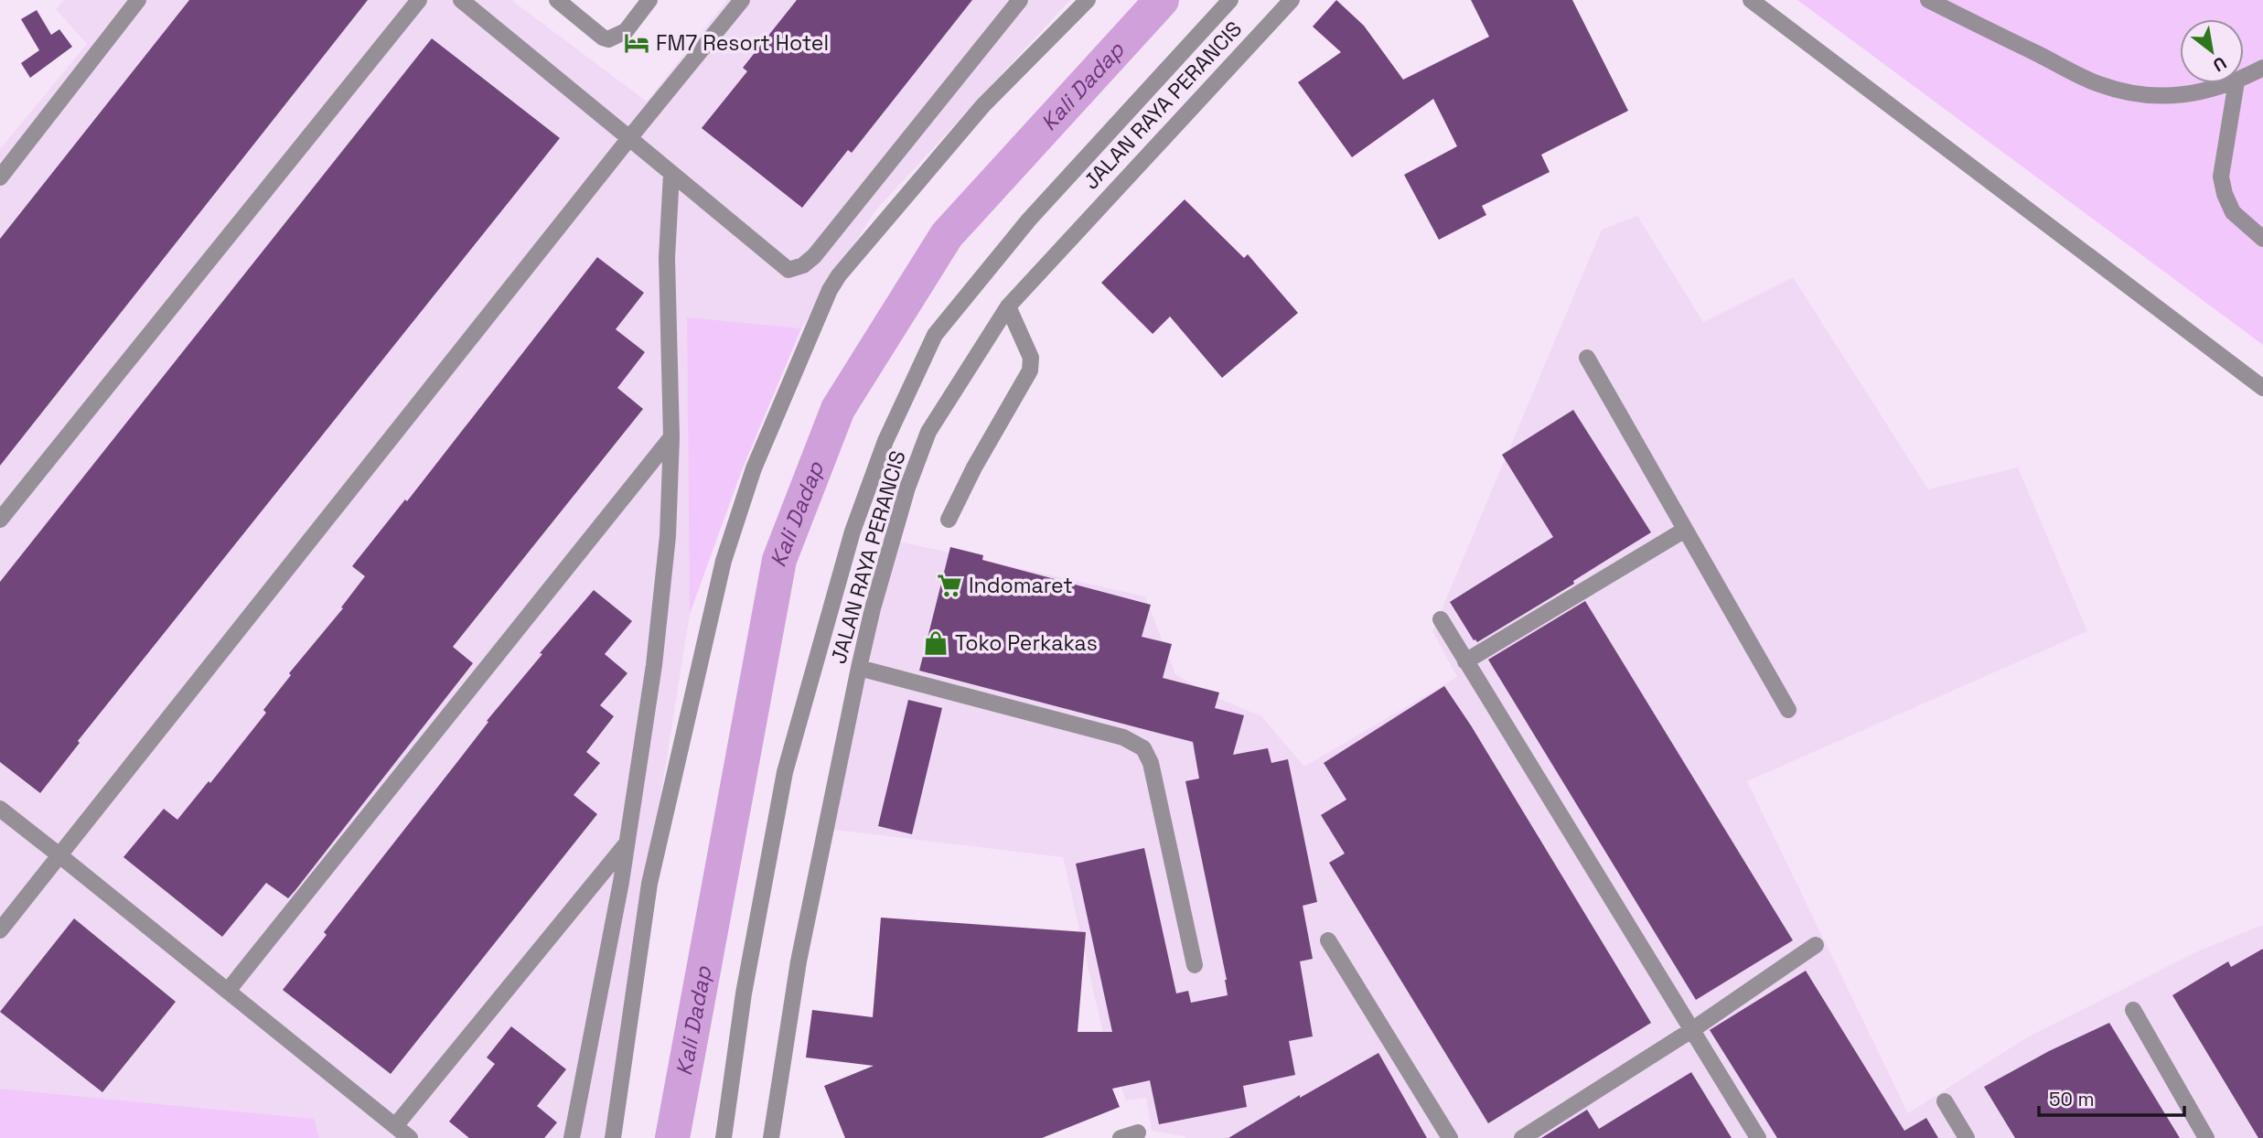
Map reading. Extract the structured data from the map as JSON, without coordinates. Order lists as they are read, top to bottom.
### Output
{
  "streets": {
    "street": ["JALAN RAYA PERANCIS"]
  },
  "water": ["Kali Dadap"],
  "places": {
    "hotel": ["FM7 Resort Hotel"],
    "supermarket": ["Indomaret"],
    "shop": ["Toko Perkakas"]
  },
  "scale_bar": "50 m",
  "north": "bottom right"
}
